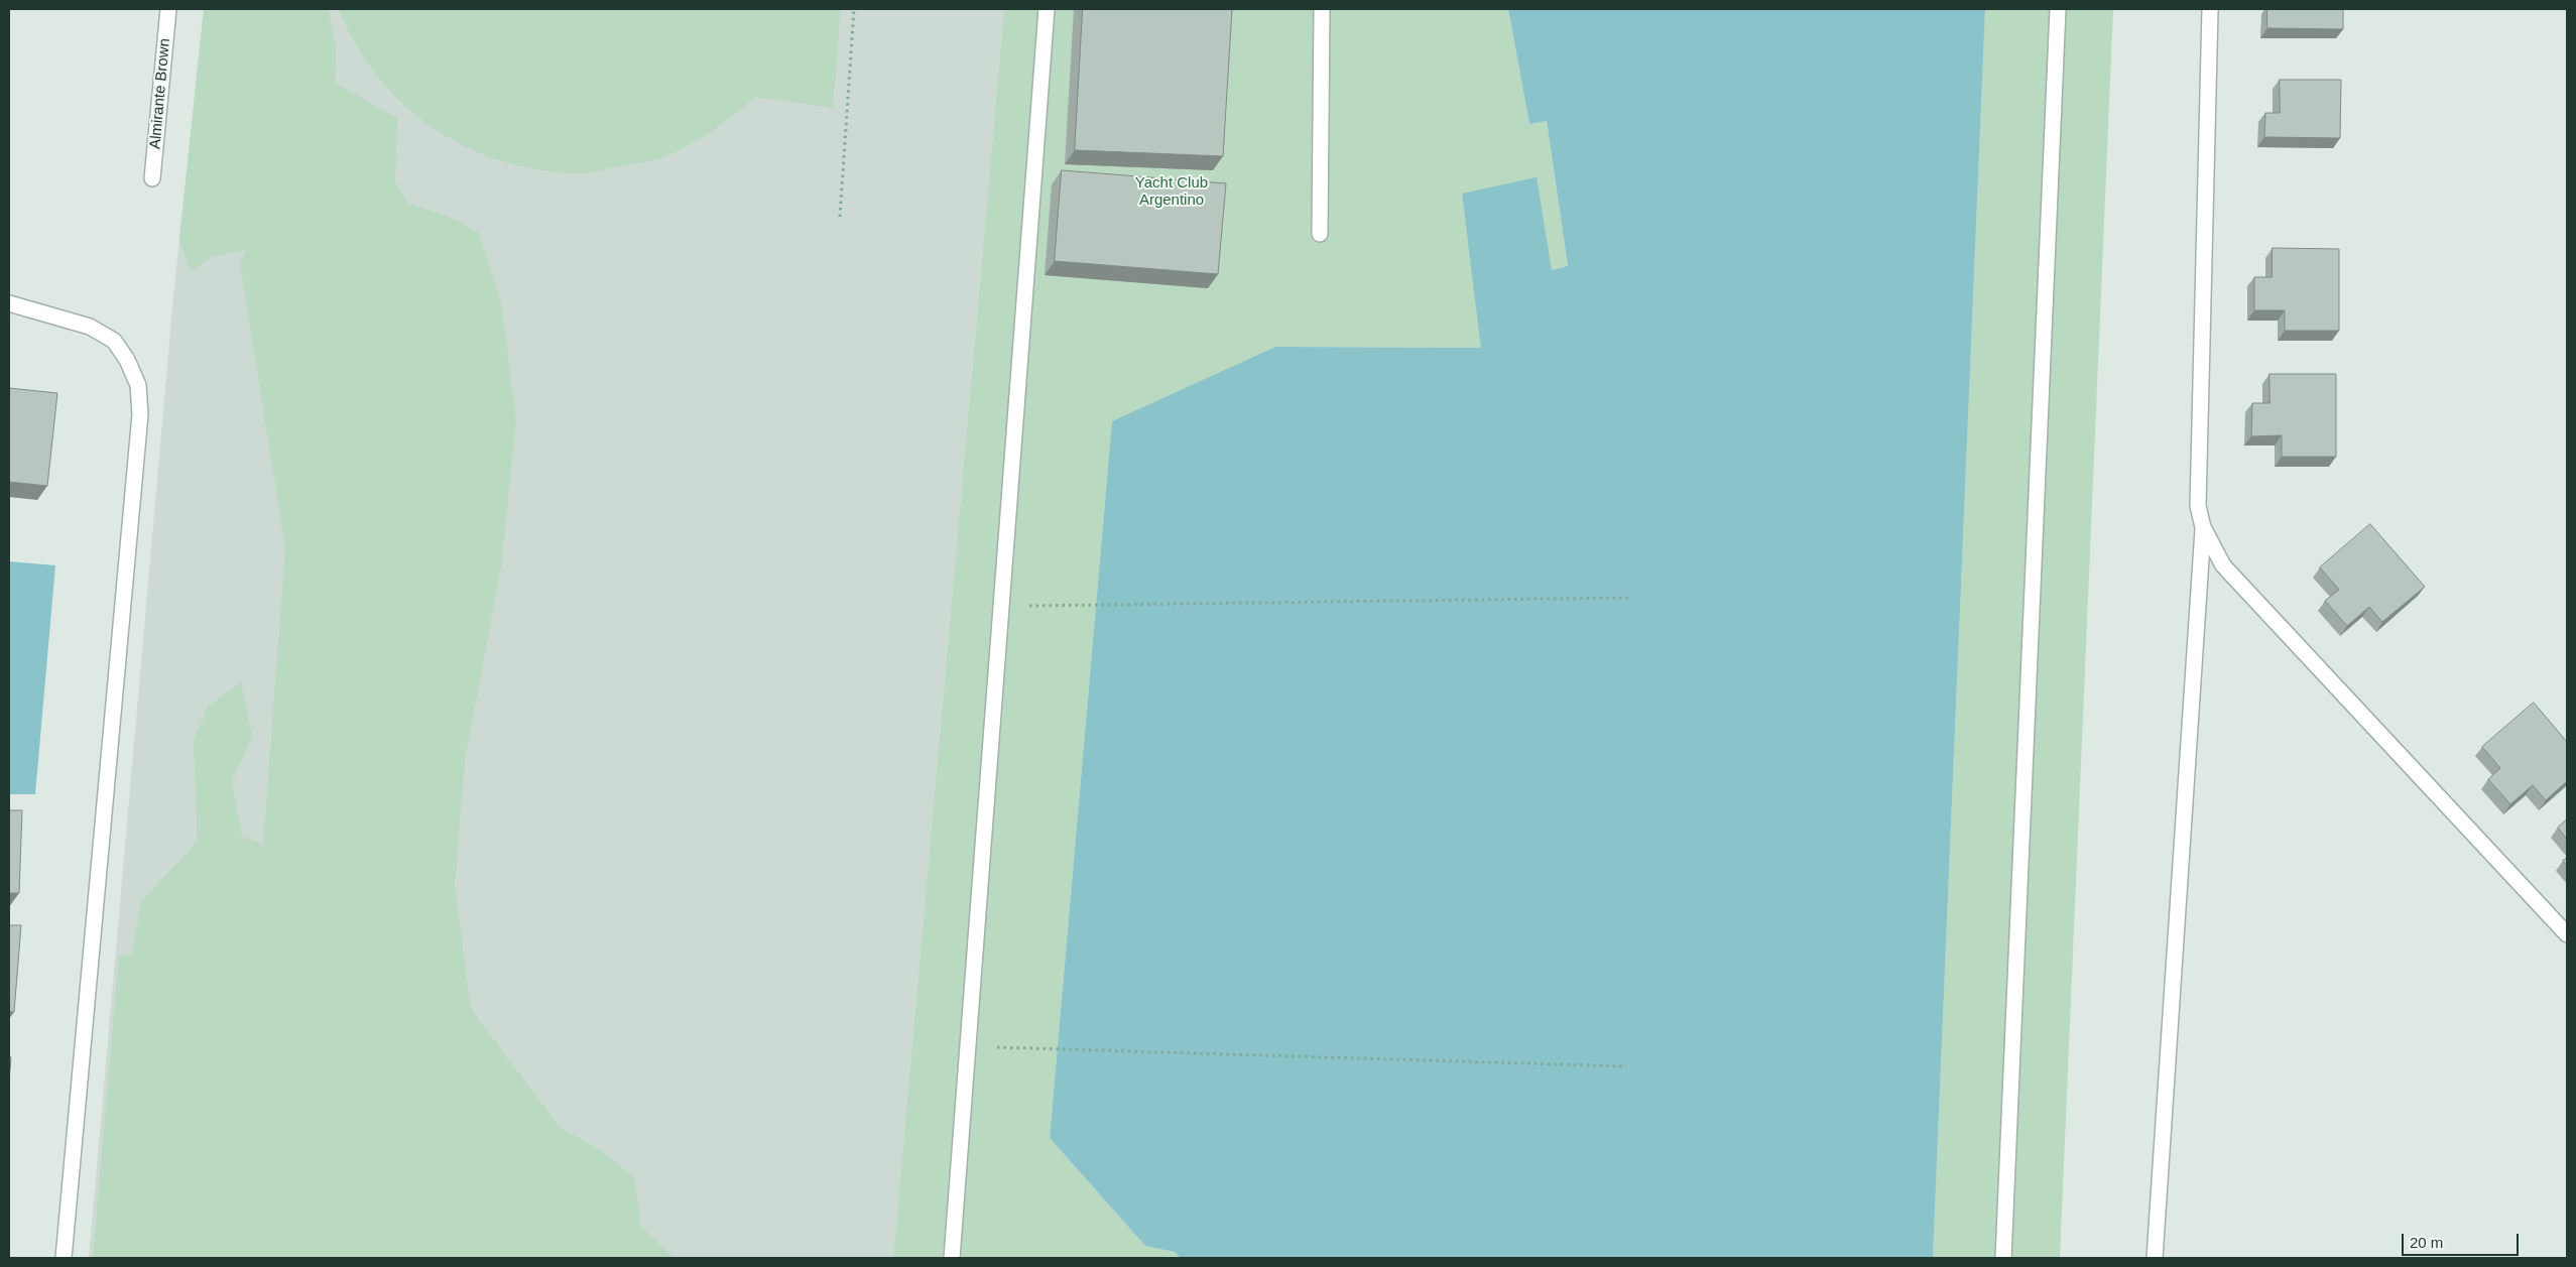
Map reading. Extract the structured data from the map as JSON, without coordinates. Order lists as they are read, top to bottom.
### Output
{
  "streets": {
    "street": ["Almirante Brown"]
  },
  "parks": ["Yacht Club Argentino"],
  "scale_bar": "20 m"
}
